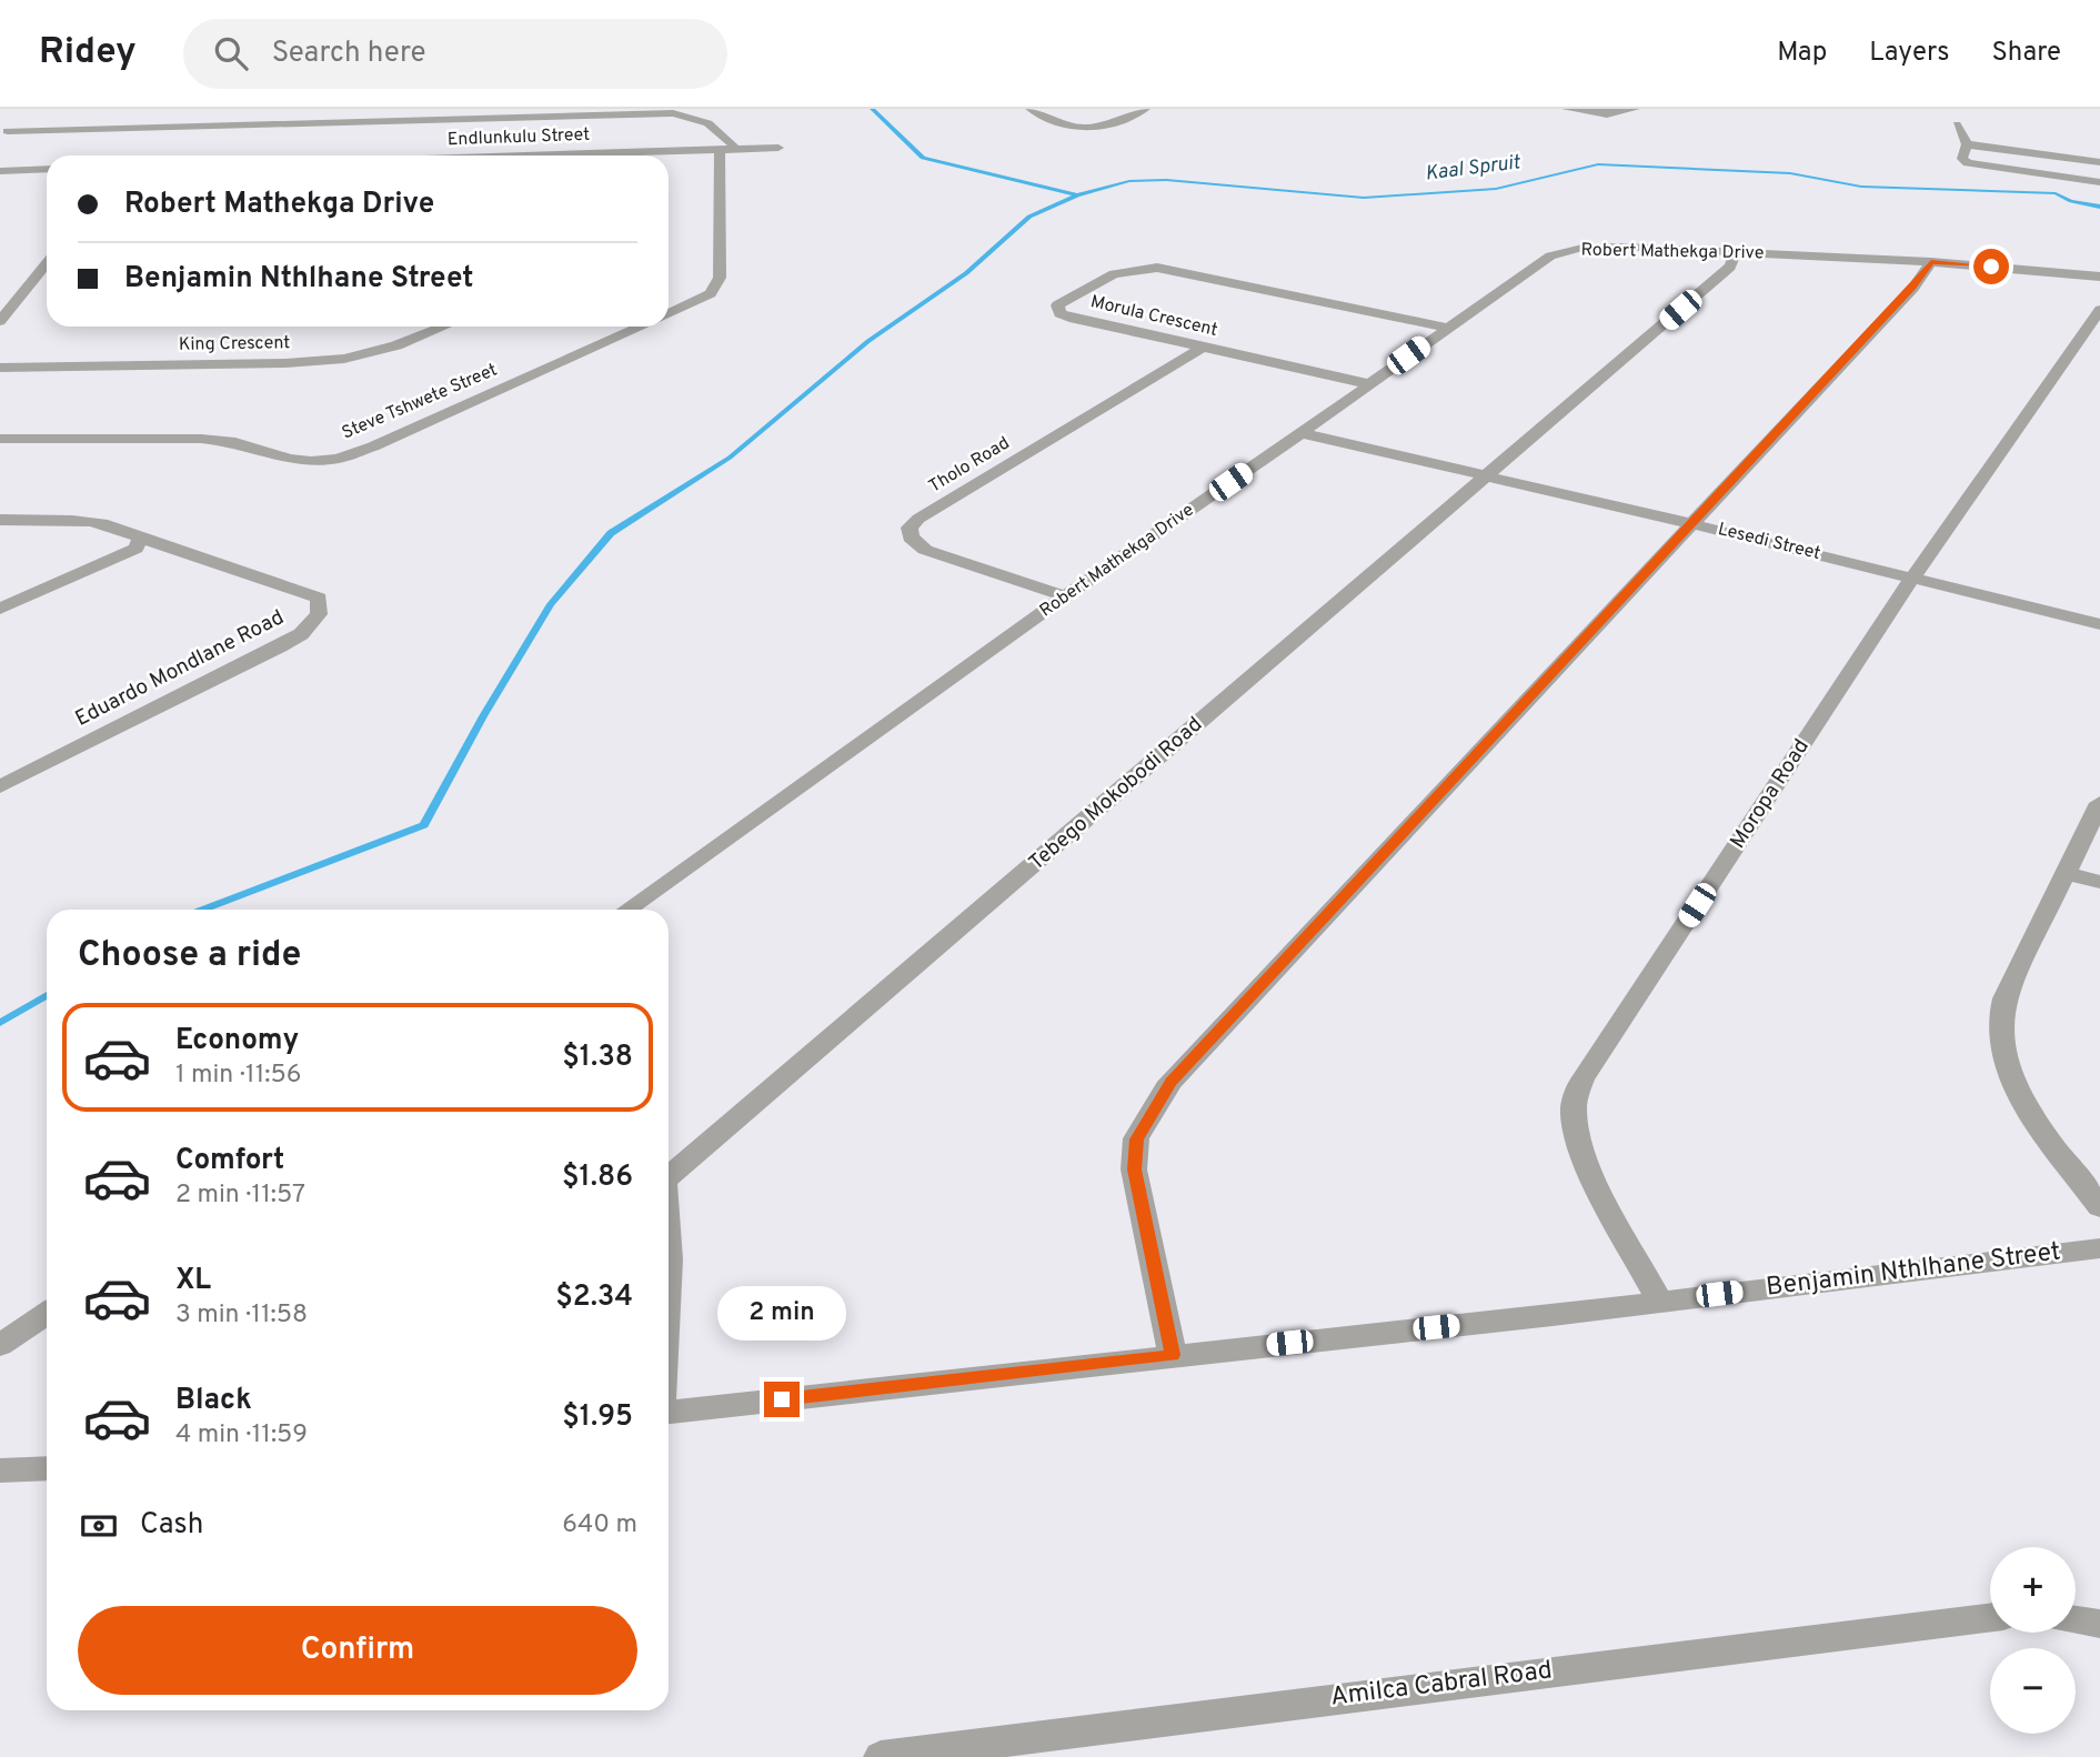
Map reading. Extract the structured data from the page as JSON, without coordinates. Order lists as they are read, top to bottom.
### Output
{
  "streets": {
    "street": [
      "Endlunkulu Street",
      "Robert Mathekga Drive",
      "Morula Crescent",
      "King Crescent",
      "Steve Tshwete Street",
      "Tholo Road",
      "Lesedi Street",
      "Eduardo Mondlane Road",
      "Tebego Mokobodi Road",
      "Moropa Road",
      "Benjamin Nthlhane Street",
      "Amilca Cabral Road"
    ]
  },
  "crossings": [
    ["Endlunkulu Street", "Steve Tshwete Street"],
    ["Robert Mathekga Drive", "Morula Crescent"],
    ["Robert Mathekga Drive", "Tholo Road"],
    ["Robert Mathekga Drive", "Lesedi Street"],
    ["Robert Mathekga Drive", "Tebego Mokobodi Road"],
    ["Morula Crescent", "Tholo Road"],
    ["Lesedi Street", "Tebego Mokobodi Road"],
    ["Lesedi Street", "Moropa Road"],
    ["Moropa Road", "Benjamin Nthlhane Street"]
  ],
  "water": ["Kaal Spruit"],
  "page": {
    "header": "Ridey",
    "search": "Search here",
    "nav": ["Map", "Layers", "Share"],
    "banner": ["Robert Mathekga Drive", "Benjamin Nthlhane Street"],
    "heading": "Choose a ride",
    "list": [
      {
        "name": "Economy",
        "note": "1 min · 11:56",
        "value": "$1.38"
      },
      {
        "name": "Comfort",
        "note": "2 min · 11:57",
        "value": "$1.86"
      },
      {
        "name": "XL",
        "note": "3 min · 11:58",
        "value": "$2.34"
      },
      {
        "name": "Black",
        "note": "4 min · 11:59",
        "value": "$1.95"
      }
    ],
    "bubble": "2 min",
    "pay": ["Cash", "640 m"],
    "map_buttons": ["+", "−"],
    "buttons": "Confirm"
  }
}
